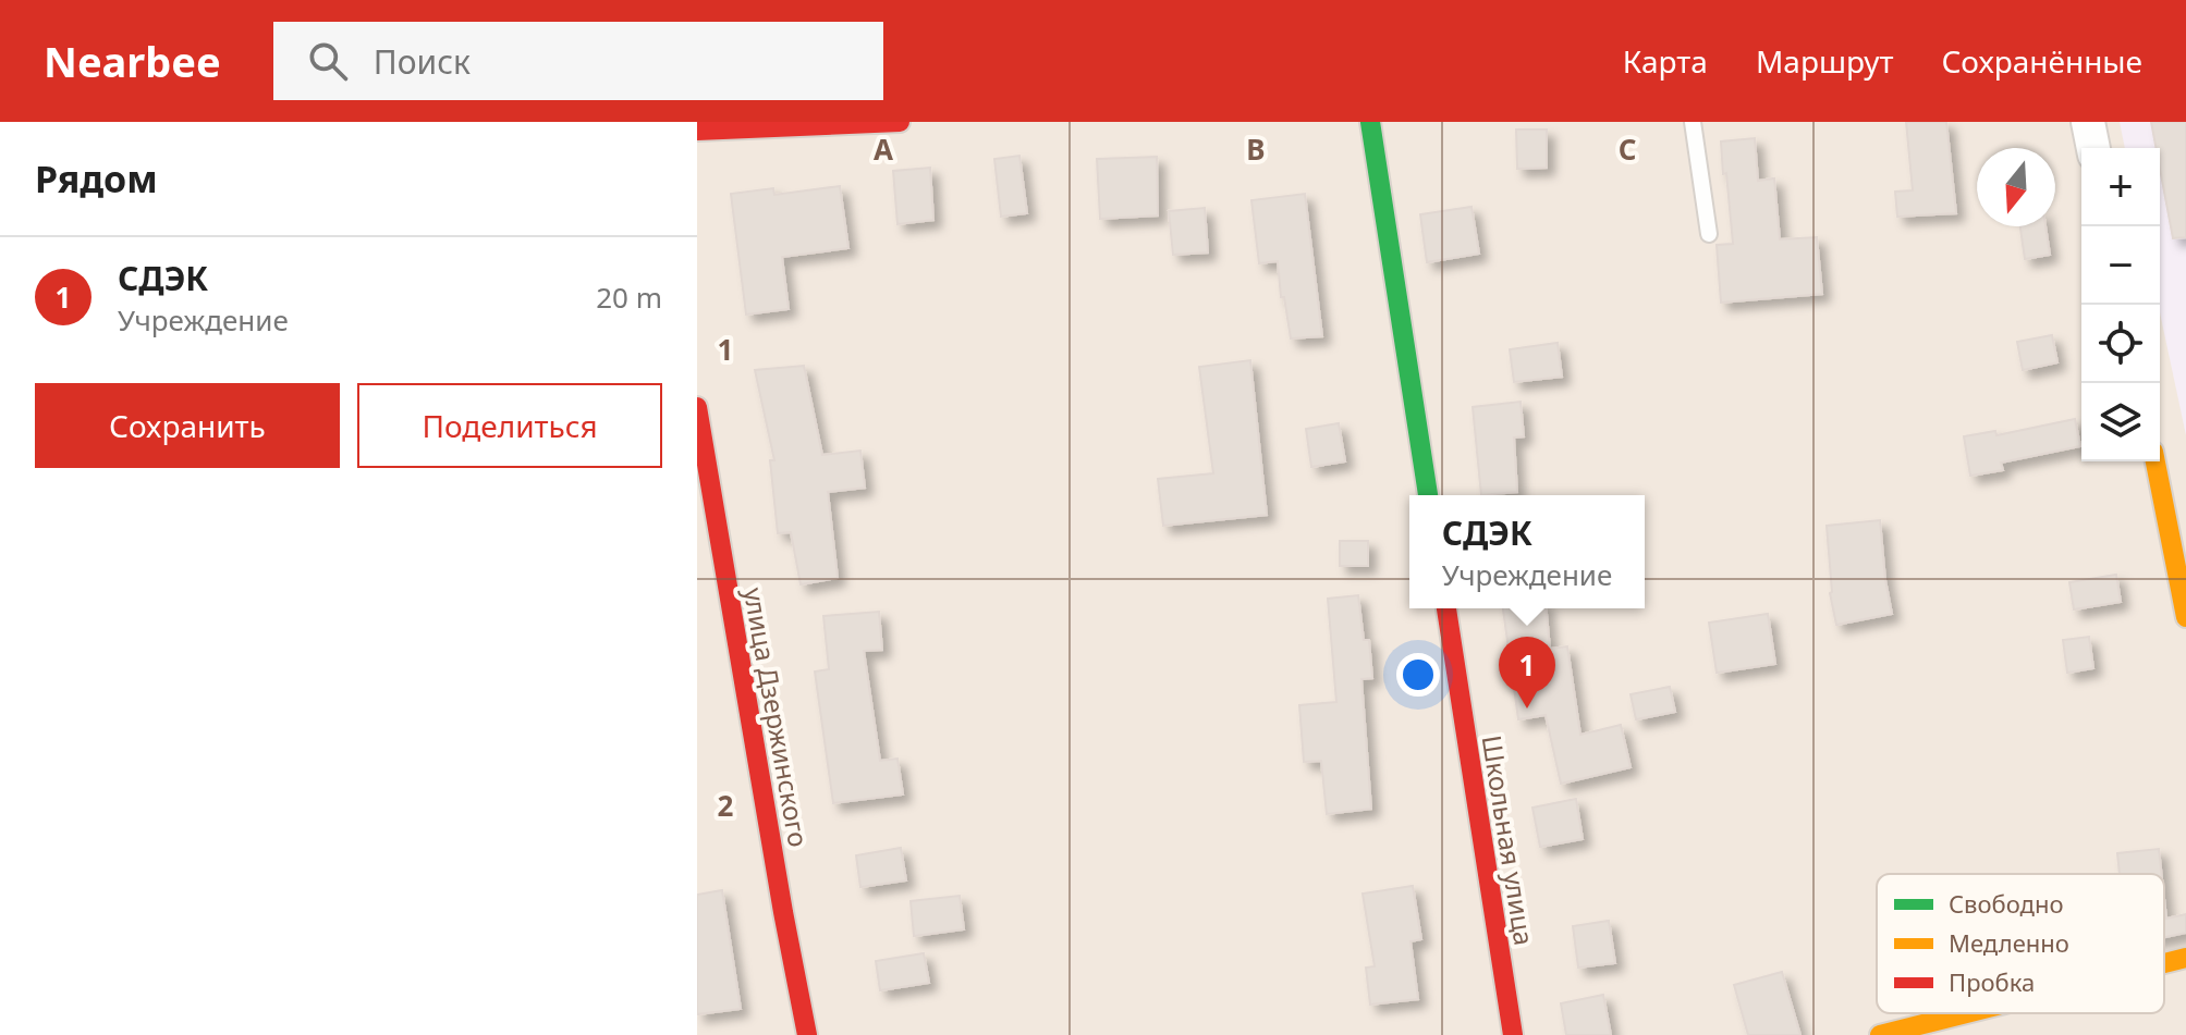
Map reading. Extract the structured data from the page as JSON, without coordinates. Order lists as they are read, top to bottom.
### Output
{
  "streets": {
    "street": ["улица Дзержинского", "Школьная улица"]
  },
  "legend": ["Свободно", "Медленно", "Пробка"],
  "north": "bottom",
  "page": {
    "header": "Nearbee",
    "search": "Поиск",
    "nav": ["Карта", "Маршрут", "Сохранённые"],
    "heading": "Рядом",
    "map_buttons": ["+", "−"],
    "list": [
      {
        "mark": "1",
        "name": "СДЭК",
        "note": "Учреждение",
        "value": "20 m"
      }
    ],
    "buttons": ["Сохранить", "Поделиться"],
    "popup": ["СДЭК", "Учреждение"],
    "pins": "1"
  },
  "grid": {
    "columns": ["A", "B", "C"],
    "rows": ["1", "2"]
  }
}
